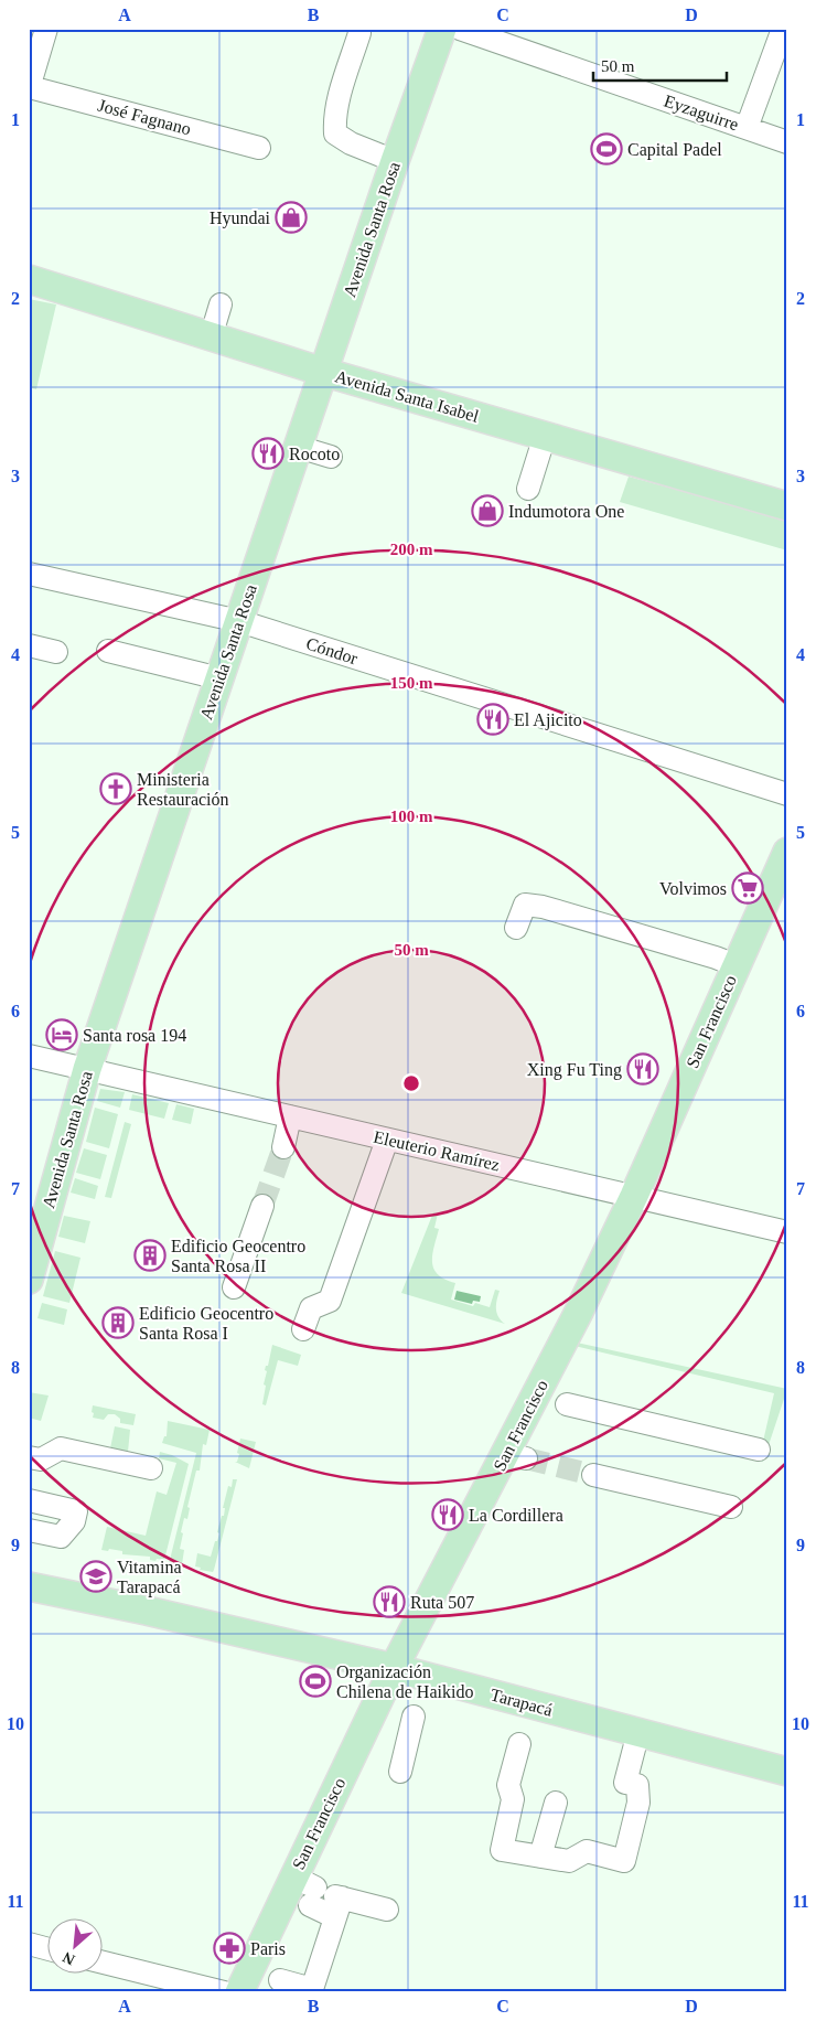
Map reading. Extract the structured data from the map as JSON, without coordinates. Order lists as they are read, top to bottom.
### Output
{
  "streets": {
    "main road": [
      "Avenida Santa Rosa",
      "Avenida Santa Isabel",
      "San Francisco",
      "Tarapacá"
    ],
    "street": [
      "Eyzaguirre",
      "José Fagnano",
      "Cóndor",
      "Eleuterio Ramírez"
    ]
  },
  "crossings": [
    ["Avenida Santa Rosa", "Avenida Santa Isabel"],
    ["Avenida Santa Rosa", "Cóndor"],
    ["Avenida Santa Rosa", "Eleuterio Ramírez"],
    ["San Francisco", "Eleuterio Ramírez"],
    ["San Francisco", "Tarapacá"]
  ],
  "places": {
    "sports": ["Capital Padel", "Organización Chilena de Haikido"],
    "shop": ["Hyundai", "Indumotora One"],
    "restaurant": [
      "Rocoto",
      "El Ajicito",
      "Xing Fu Ting",
      "La Cordillera",
      "Ruta 507"
    ],
    "church": ["Ministeria Restauración"],
    "supermarket": ["Volvimos"],
    "hotel": ["Santa rosa 194"],
    "building": ["Edificio Geocentro Santa Rosa II", "Edificio Geocentro Santa Rosa I"],
    "school or university": ["Vitamina Tarapacá"],
    "pharmacy": ["Paris"]
  },
  "scale_bar": "50 m",
  "north": "bottom left",
  "grid": {
    "columns": [
      "A",
      "B",
      "C",
      "D"
    ],
    "rows": [
      "1",
      "2",
      "3",
      "4",
      "5",
      "6",
      "7",
      "8",
      "9",
      "10",
      "11"
    ]
  },
  "rings": [
    "200 m",
    "150 m",
    "100 m",
    "50 m"
  ]
}
